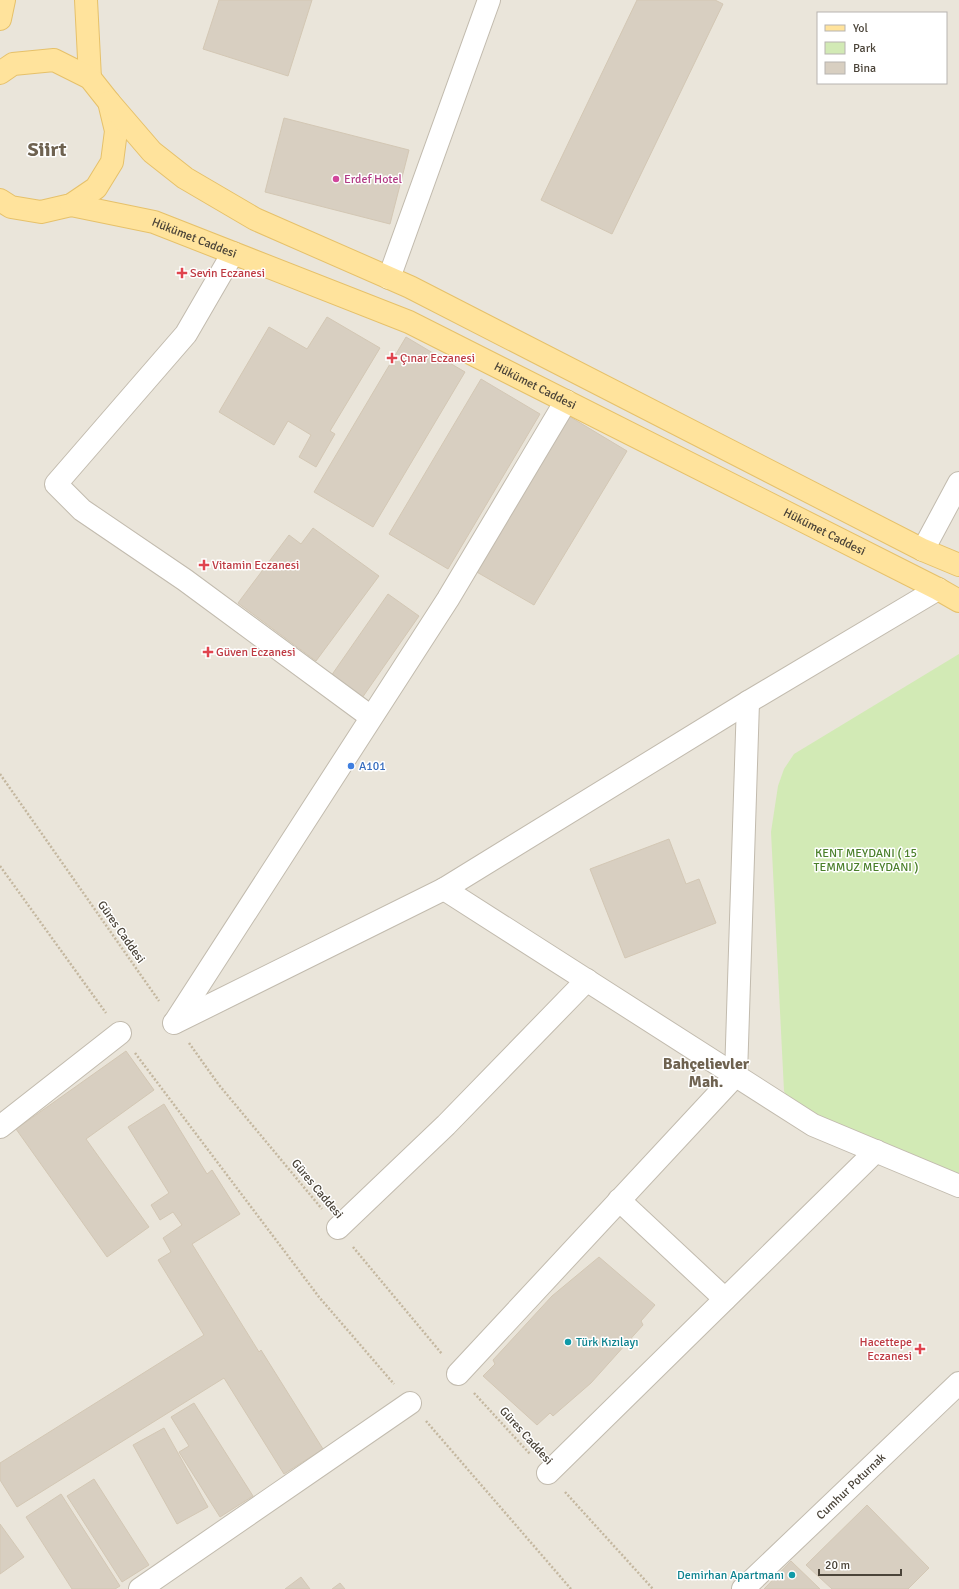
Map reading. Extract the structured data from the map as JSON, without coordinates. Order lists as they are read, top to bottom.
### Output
{
  "streets": {
    "main road": ["Hükümet Caddesi"],
    "street": ["Cumhur Poturnak"],
    "path": ["Güres Caddesi"]
  },
  "districts": ["Siirt", "Bahçelievler Mah."],
  "parks": ["KENT MEYDANI ( 15 TEMMUZ MEYDANI )"],
  "places": {
    "other": [
      "Erdef Hotel",
      "A101",
      "Türk Kızılayı",
      "Demirhan Apartmanı"
    ],
    "health": [
      "Sevin Eczanesi",
      "Çınar Eczanesi",
      "Vitamin Eczanesi",
      "Güven Eczanesi",
      "Hacettepe Eczanesi"
    ]
  },
  "legend": ["Yol", "Park", "Bina"],
  "scale_bar": "20 m"
}
